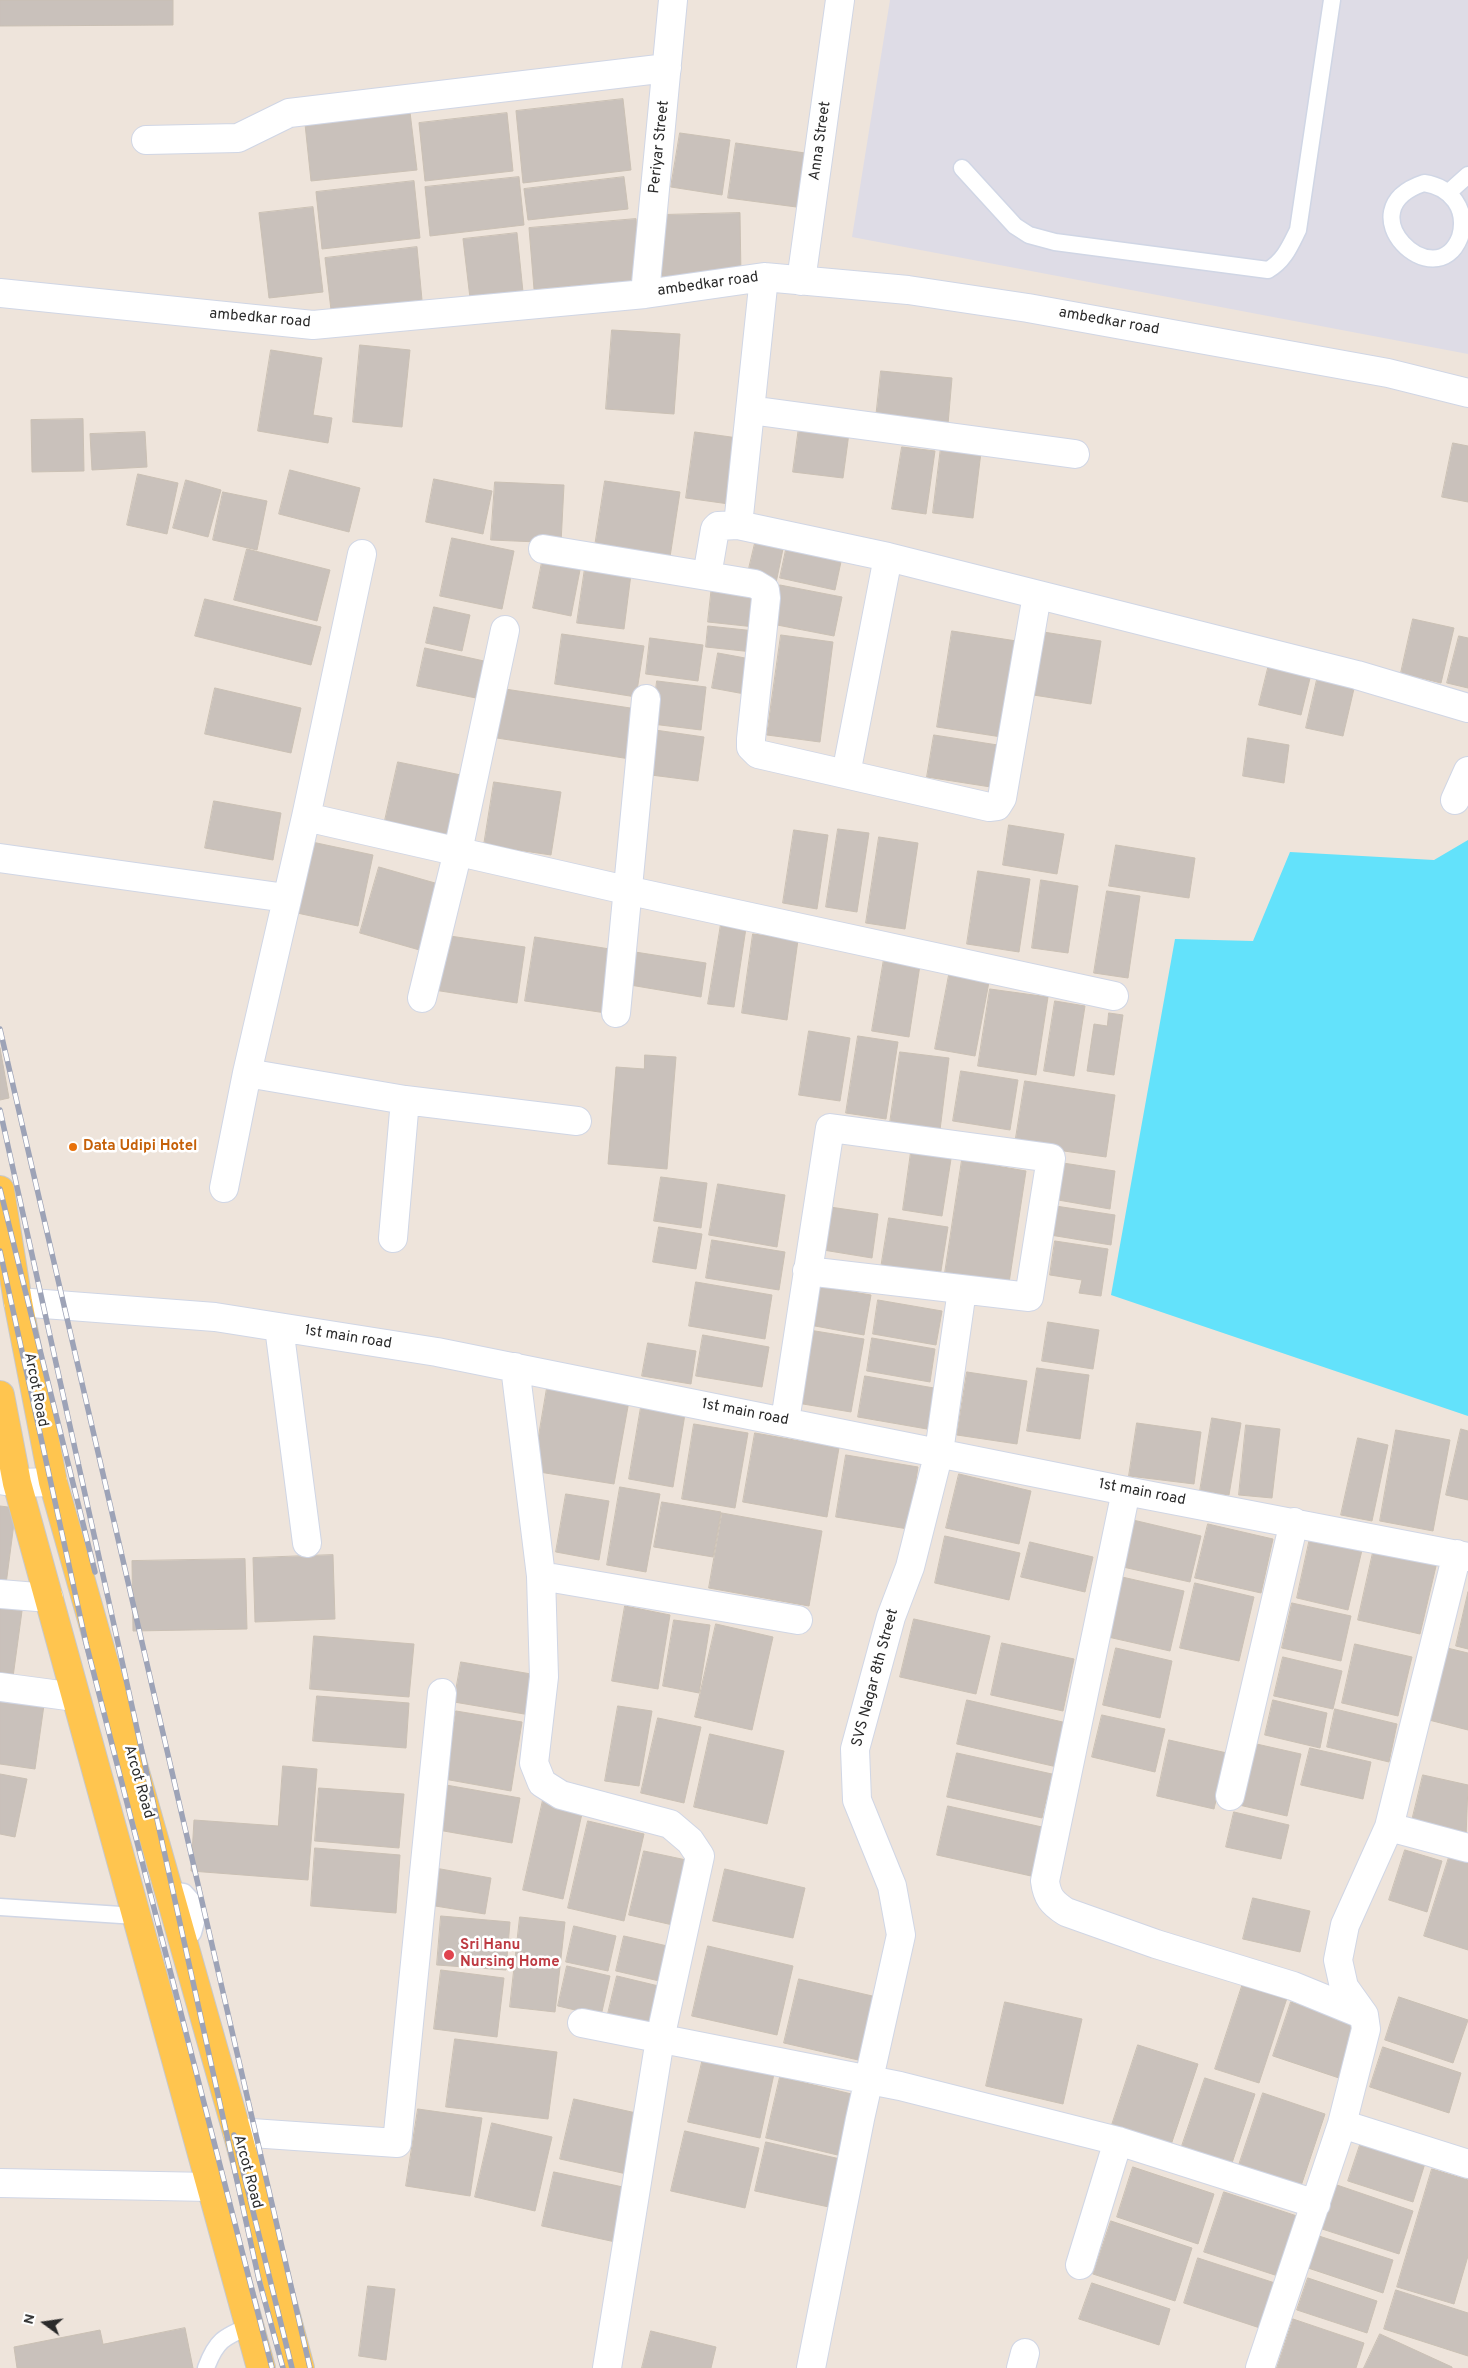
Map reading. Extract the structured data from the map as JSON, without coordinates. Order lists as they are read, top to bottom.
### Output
{
  "streets": {
    "main road": ["Arcot Road"],
    "street": [
      "Anna Street",
      "Periyar Street",
      "ambedkar road",
      "1st main road",
      "SVS Nagar 8th Street"
    ]
  },
  "crossings": [
    ["Anna Street", "ambedkar road"],
    ["Periyar Street", "ambedkar road"],
    ["1st main road", "Arcot Road"],
    ["1st main road", "SVS Nagar 8th Street"]
  ],
  "places": ["Data Udipi Hotel", "Sri Hanu Nursing Home"],
  "north": "left"
}
